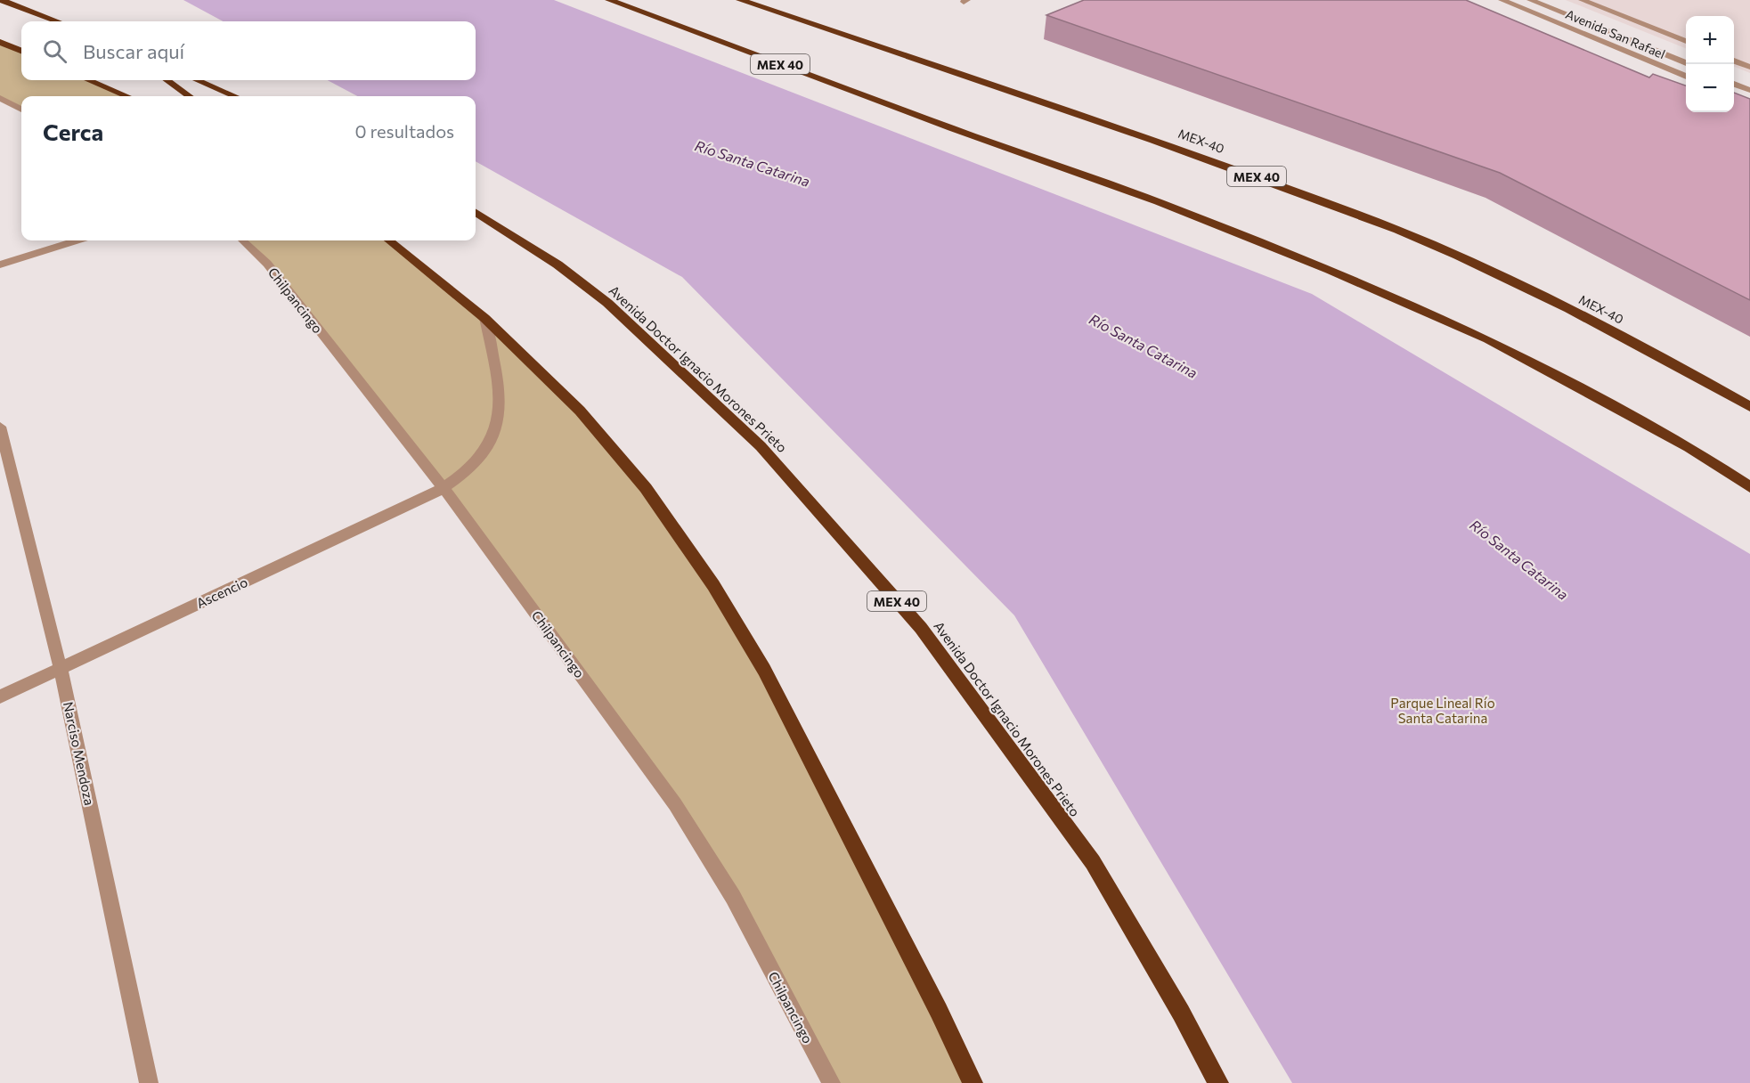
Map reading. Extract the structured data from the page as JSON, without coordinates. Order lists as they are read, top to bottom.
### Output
{
  "streets": {
    "highway": ["MEX 40", "MEX-40", "Avenida Doctor Ignacio Morones Prieto"],
    "street": [
      "Avenida San Rafael",
      "Chilpancingo",
      "Ascencio",
      "Narciso Mendoza"
    ]
  },
  "crossings": [
    ["Chilpancingo", "Ascencio"],
    ["Ascencio", "Narciso Mendoza"]
  ],
  "water": ["Río Santa Catarina"],
  "parks": ["Parque Lineal Río Santa Catarina"],
  "page": {
    "map_buttons": ["+", "−"],
    "search": "Buscar aquí",
    "heading": ["Cerca", "0 resultados"]
  }
}
